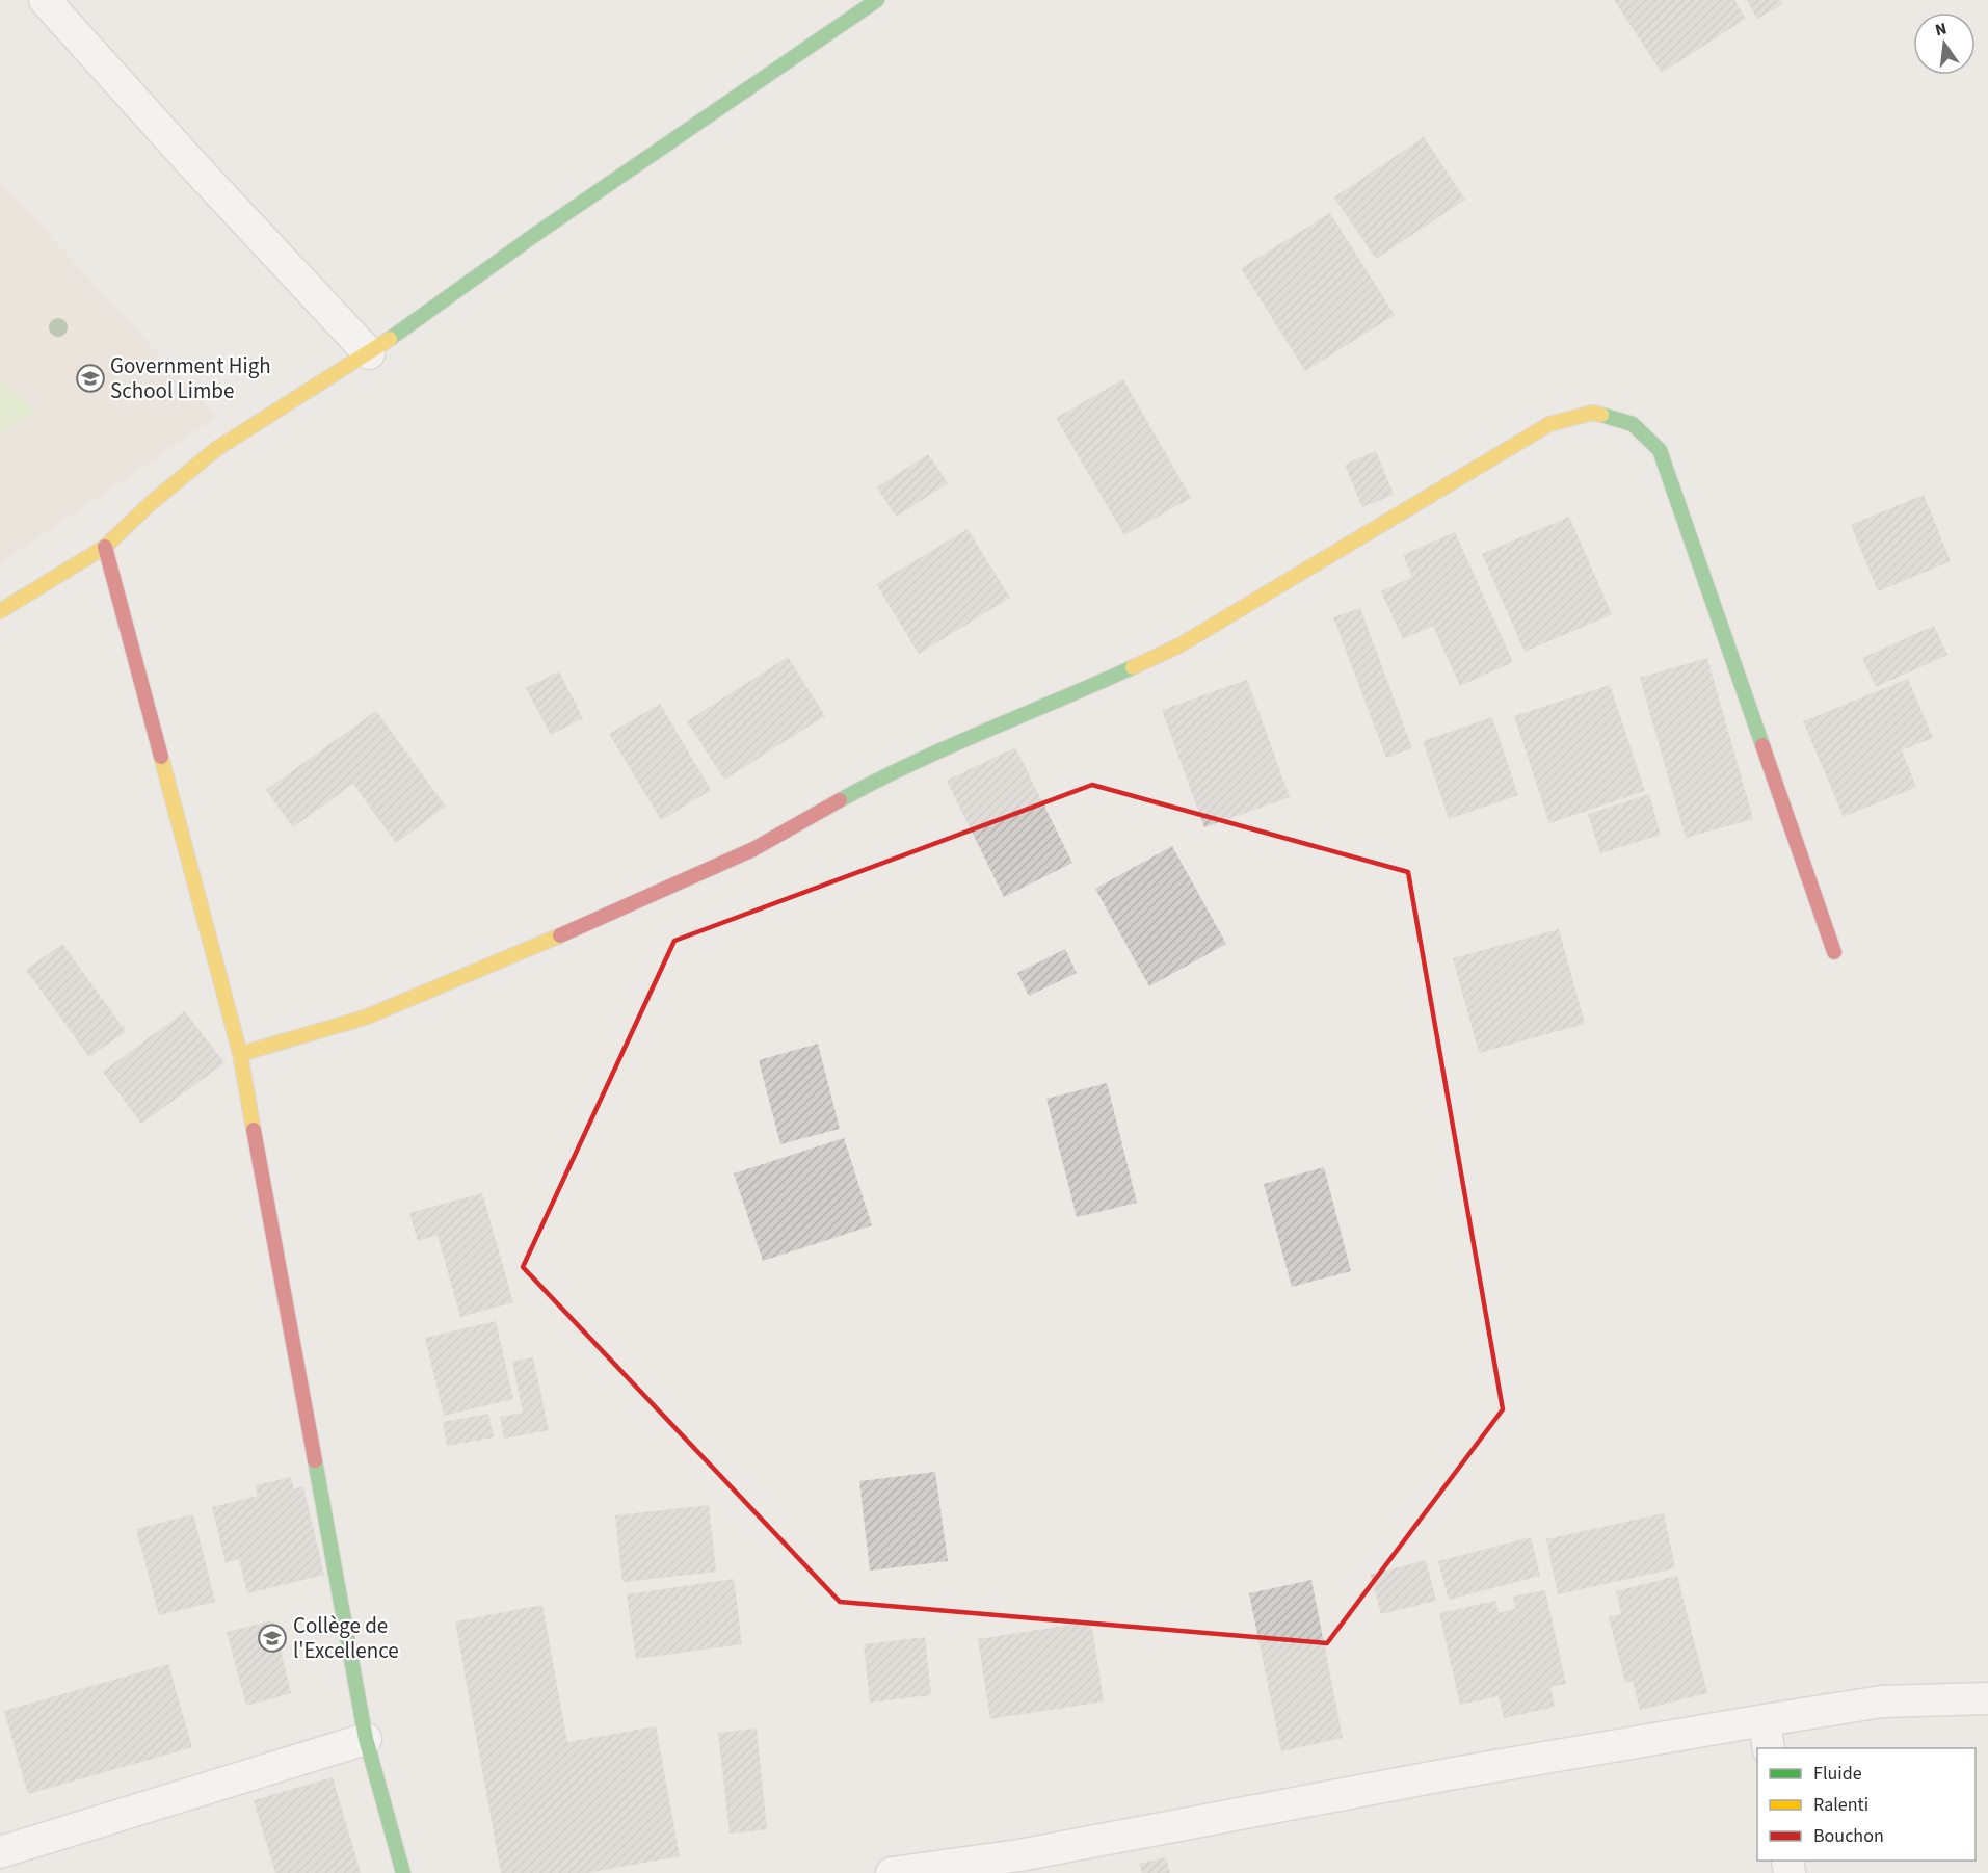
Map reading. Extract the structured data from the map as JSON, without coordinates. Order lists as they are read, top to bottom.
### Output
{
  "places": {
    "school or university": ["Government High School Limbe", "Collège de l'Excellence"]
  },
  "legend": ["Fluide", "Ralenti", "Bouchon"],
  "north": "top"
}
